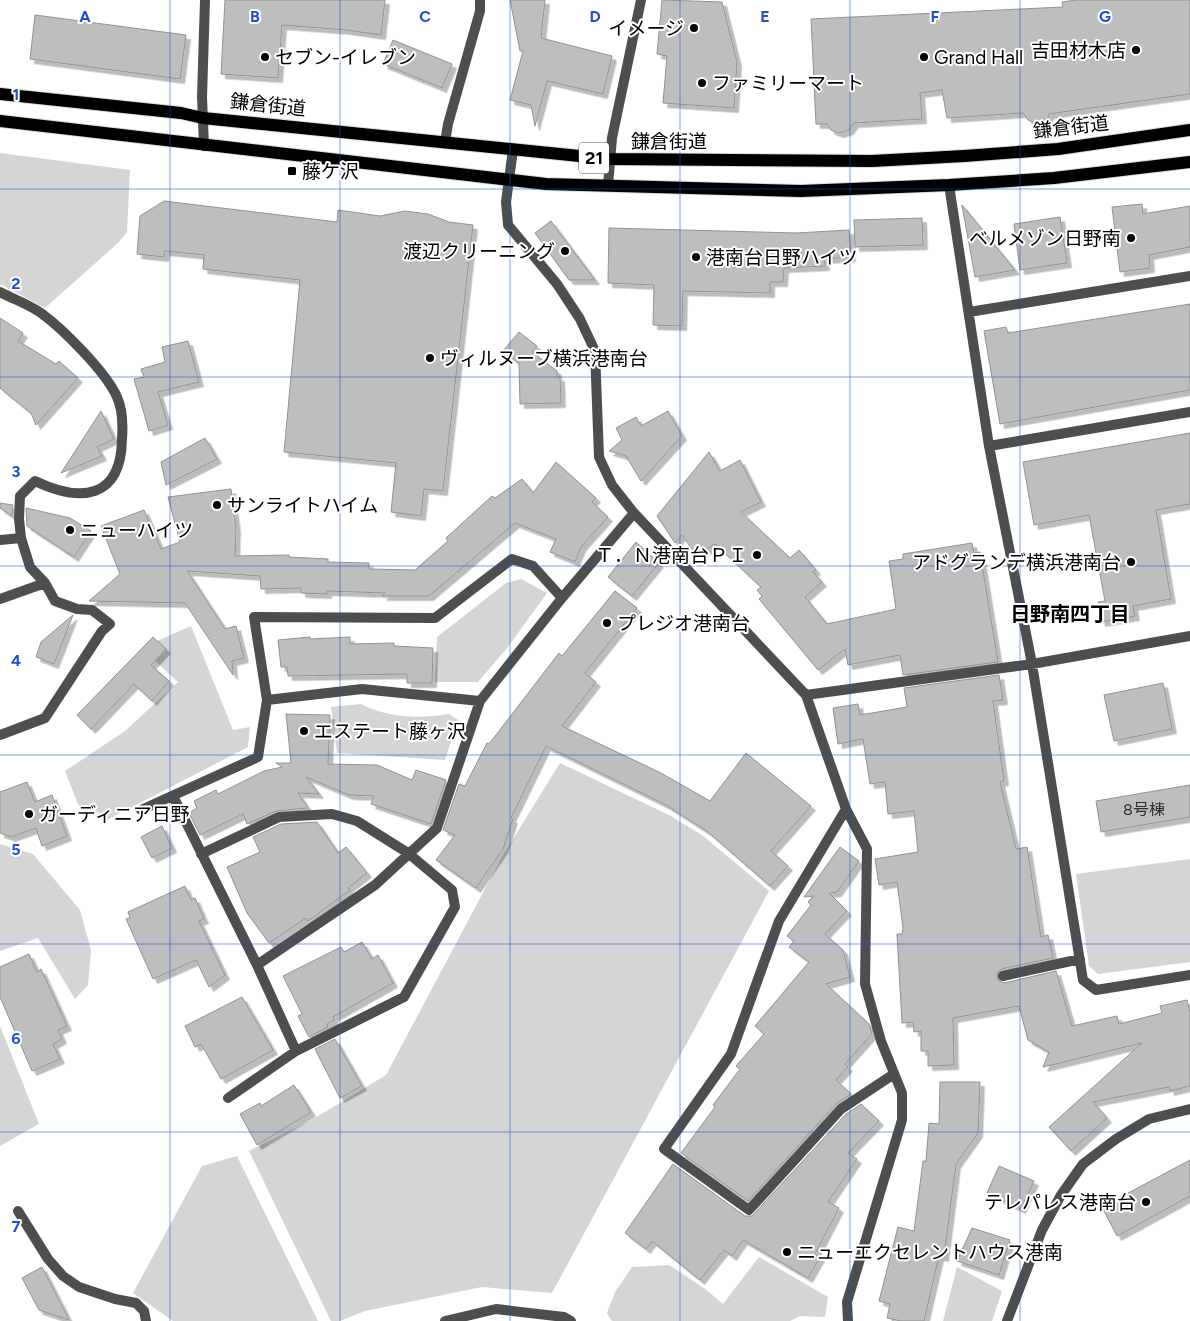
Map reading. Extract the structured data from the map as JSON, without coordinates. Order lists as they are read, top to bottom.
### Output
{
  "streets": {
    "main road": ["鎌倉街道", "21"]
  },
  "districts": ["日野南四丁目"],
  "places": {
    "other": [
      "イメージ",
      "吉田材木店",
      "セブン-イレブン",
      "Grand Hall",
      "ファミリーマート",
      "ベルメゾン日野南",
      "渡辺クリーニング",
      "港南台日野ハイツ",
      "ヴィルヌーブ横浜港南台",
      "サンライトハイム",
      "ニューハイツ",
      "Ｔ．Ｎ港南台ＰＩ",
      "アドグランデ横浜港南台",
      "プレジオ港南台",
      "エステート藤ヶ沢",
      "ガーディニア日野",
      "テレパレス港南台",
      "ニューエクセレントハウス港南"
    ],
    "transit": ["藤ケ沢"]
  },
  "house_numbers": ["8号棟"],
  "grid": {
    "columns": [
      "A",
      "B",
      "C",
      "D",
      "E",
      "F",
      "G"
    ],
    "rows": [
      "1",
      "2",
      "3",
      "4",
      "5",
      "6",
      "7"
    ]
  }
}
